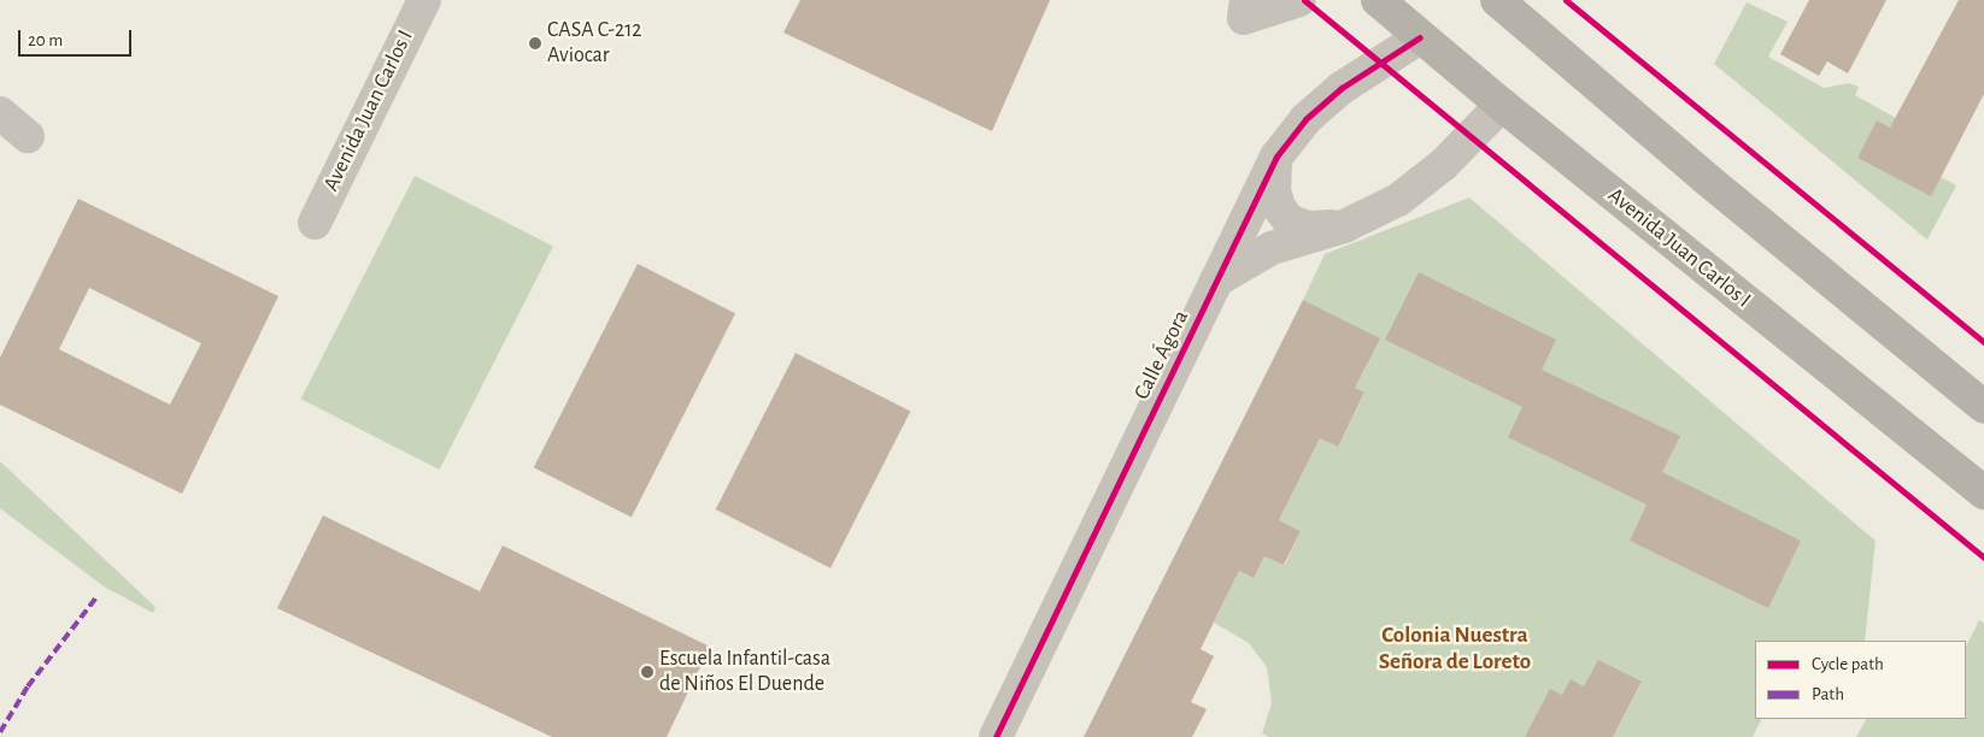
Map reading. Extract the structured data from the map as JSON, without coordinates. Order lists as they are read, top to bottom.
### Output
{
  "streets": {
    "main road": ["Avenida Juan Carlos I"],
    "street": ["Calle Ágora"]
  },
  "crossings": [
    ["Avenida Juan Carlos I", "Calle Ágora"]
  ],
  "districts": ["Colonia Nuestra Señora de Loreto"],
  "places": ["CASA C-212 Aviocar", "Escuela Infantil-casa de Niños El Duende"],
  "legend": ["Cycle path", "Path"],
  "scale_bar": "20 m"
}
